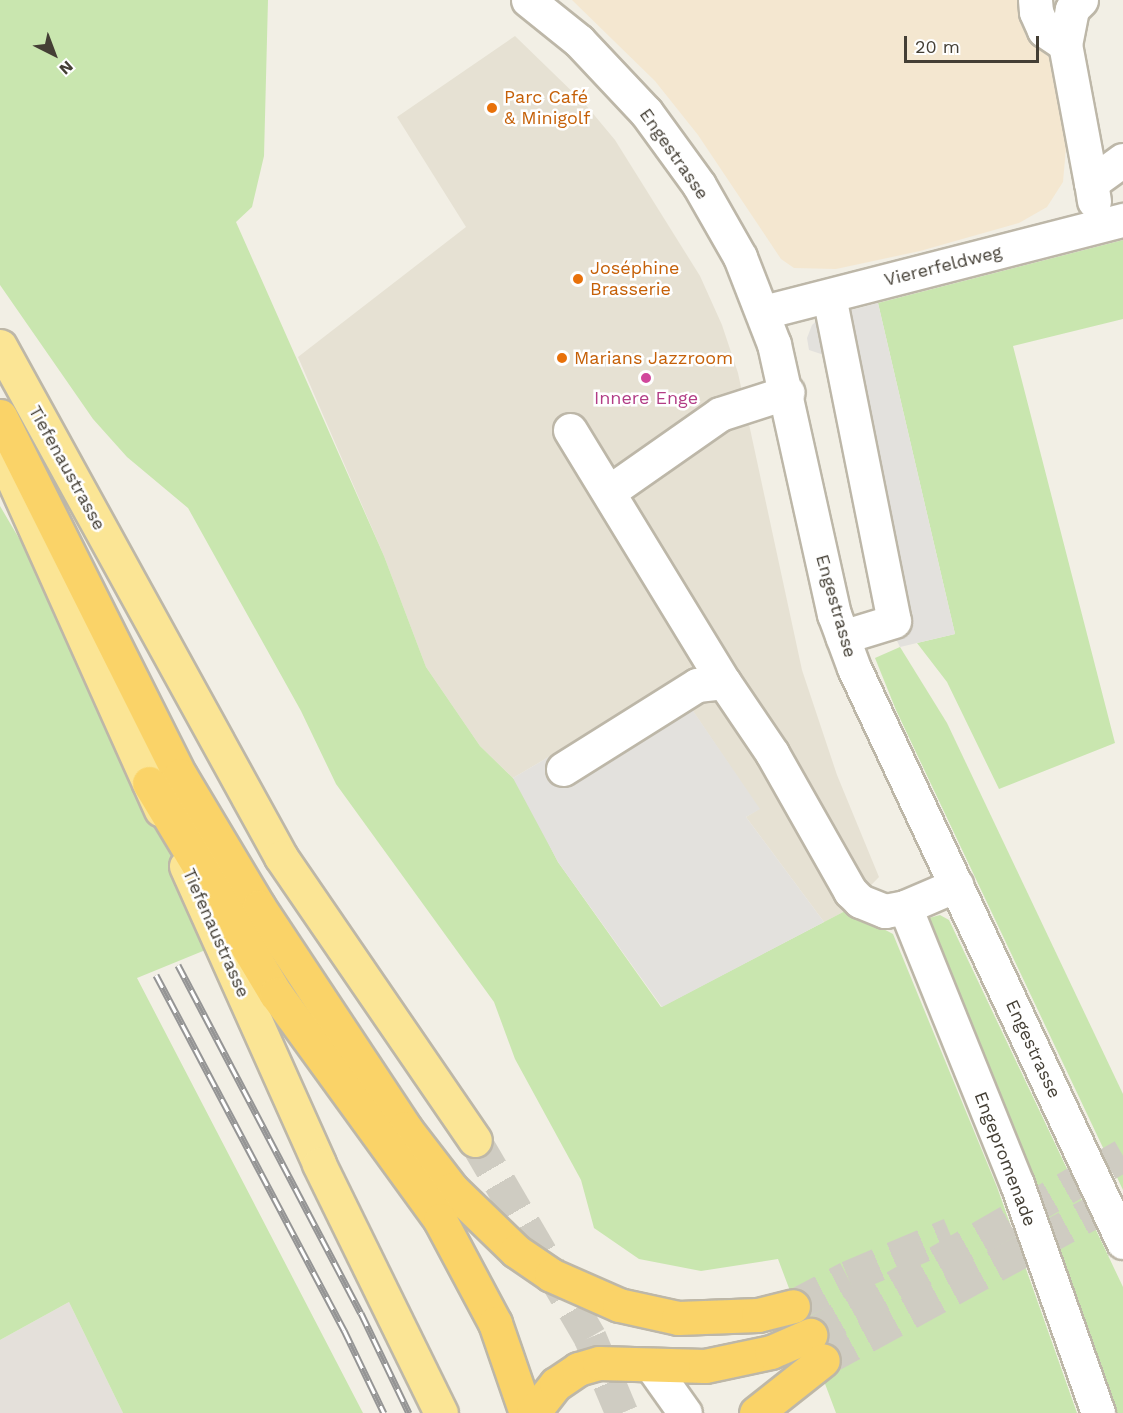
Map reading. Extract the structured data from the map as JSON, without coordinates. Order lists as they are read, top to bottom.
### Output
{
  "streets": {
    "main road": ["Tiefenaustrasse"],
    "street": ["Engestrasse", "Viererfeldweg", "Engepromenade"]
  },
  "crossings": [
    ["Engestrasse", "Viererfeldweg"]
  ],
  "places": [
    "Parc Café & Minigolf",
    "Joséphine Brasserie",
    "Marians Jazzroom",
    "Innere Enge"
  ],
  "scale_bar": "20 m",
  "north": "bottom right"
}
